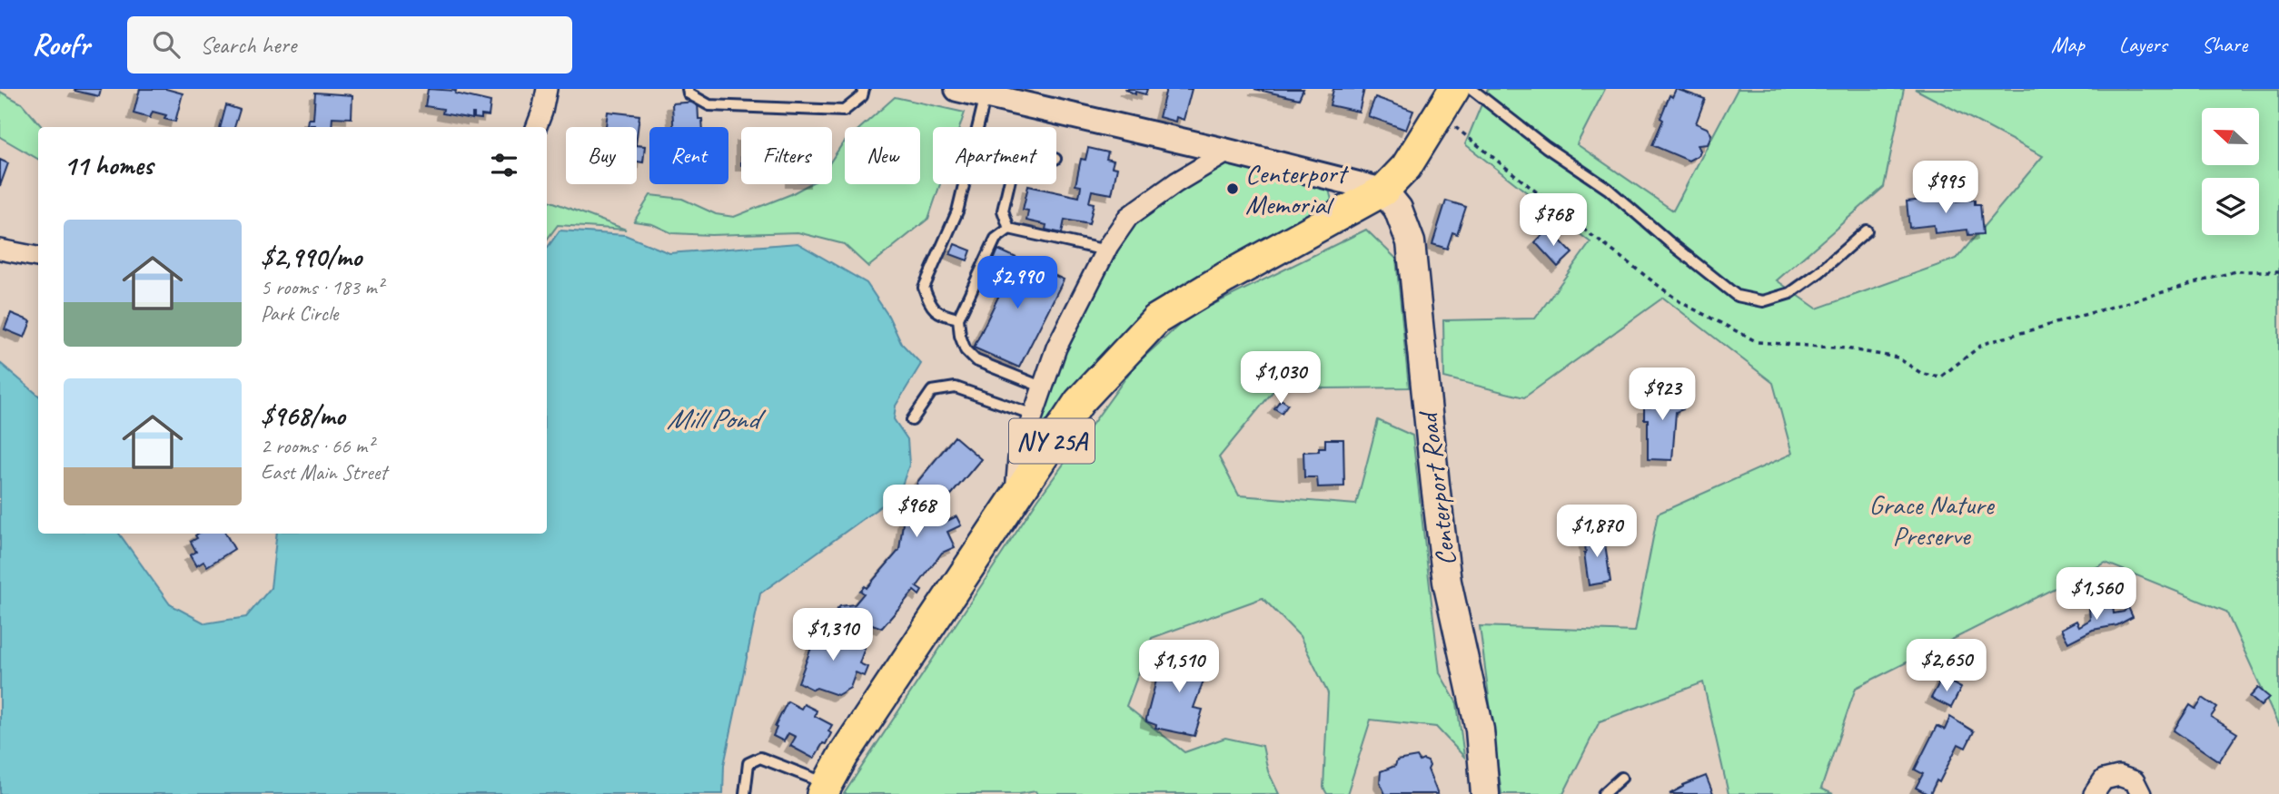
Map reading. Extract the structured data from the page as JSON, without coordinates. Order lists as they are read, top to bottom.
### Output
{
  "streets": {
    "main road": ["NY 25A", "Centerport Road"]
  },
  "crossings": [
    ["NY 25A", "Centerport Road"]
  ],
  "water": ["Mill Pond"],
  "parks": ["Grace Nature Preserve"],
  "places": ["Centerport Memorial"],
  "north": "left",
  "page": {
    "header": "Roofr",
    "search": "Search here",
    "nav": ["Map", "Layers", "Share"],
    "chip": [
      "Buy",
      "Rent",
      "Filters",
      "New",
      "Apartment"
    ],
    "heading": "11 homes",
    "price": [
      "$995",
      "$768",
      "$2,990",
      "$1,030",
      "$923",
      "$968",
      "$1,870",
      "$1,560",
      "$1,310",
      "$2,650",
      "$1,510"
    ],
    "list": [
      {
        "name": "$2,990/mo",
        "note": "5 rooms · 183 m² · Park Circle"
      },
      {
        "name": "$968/mo",
        "note": "2 rooms · 66 m² · East Main Street"
      }
    ]
  }
}
